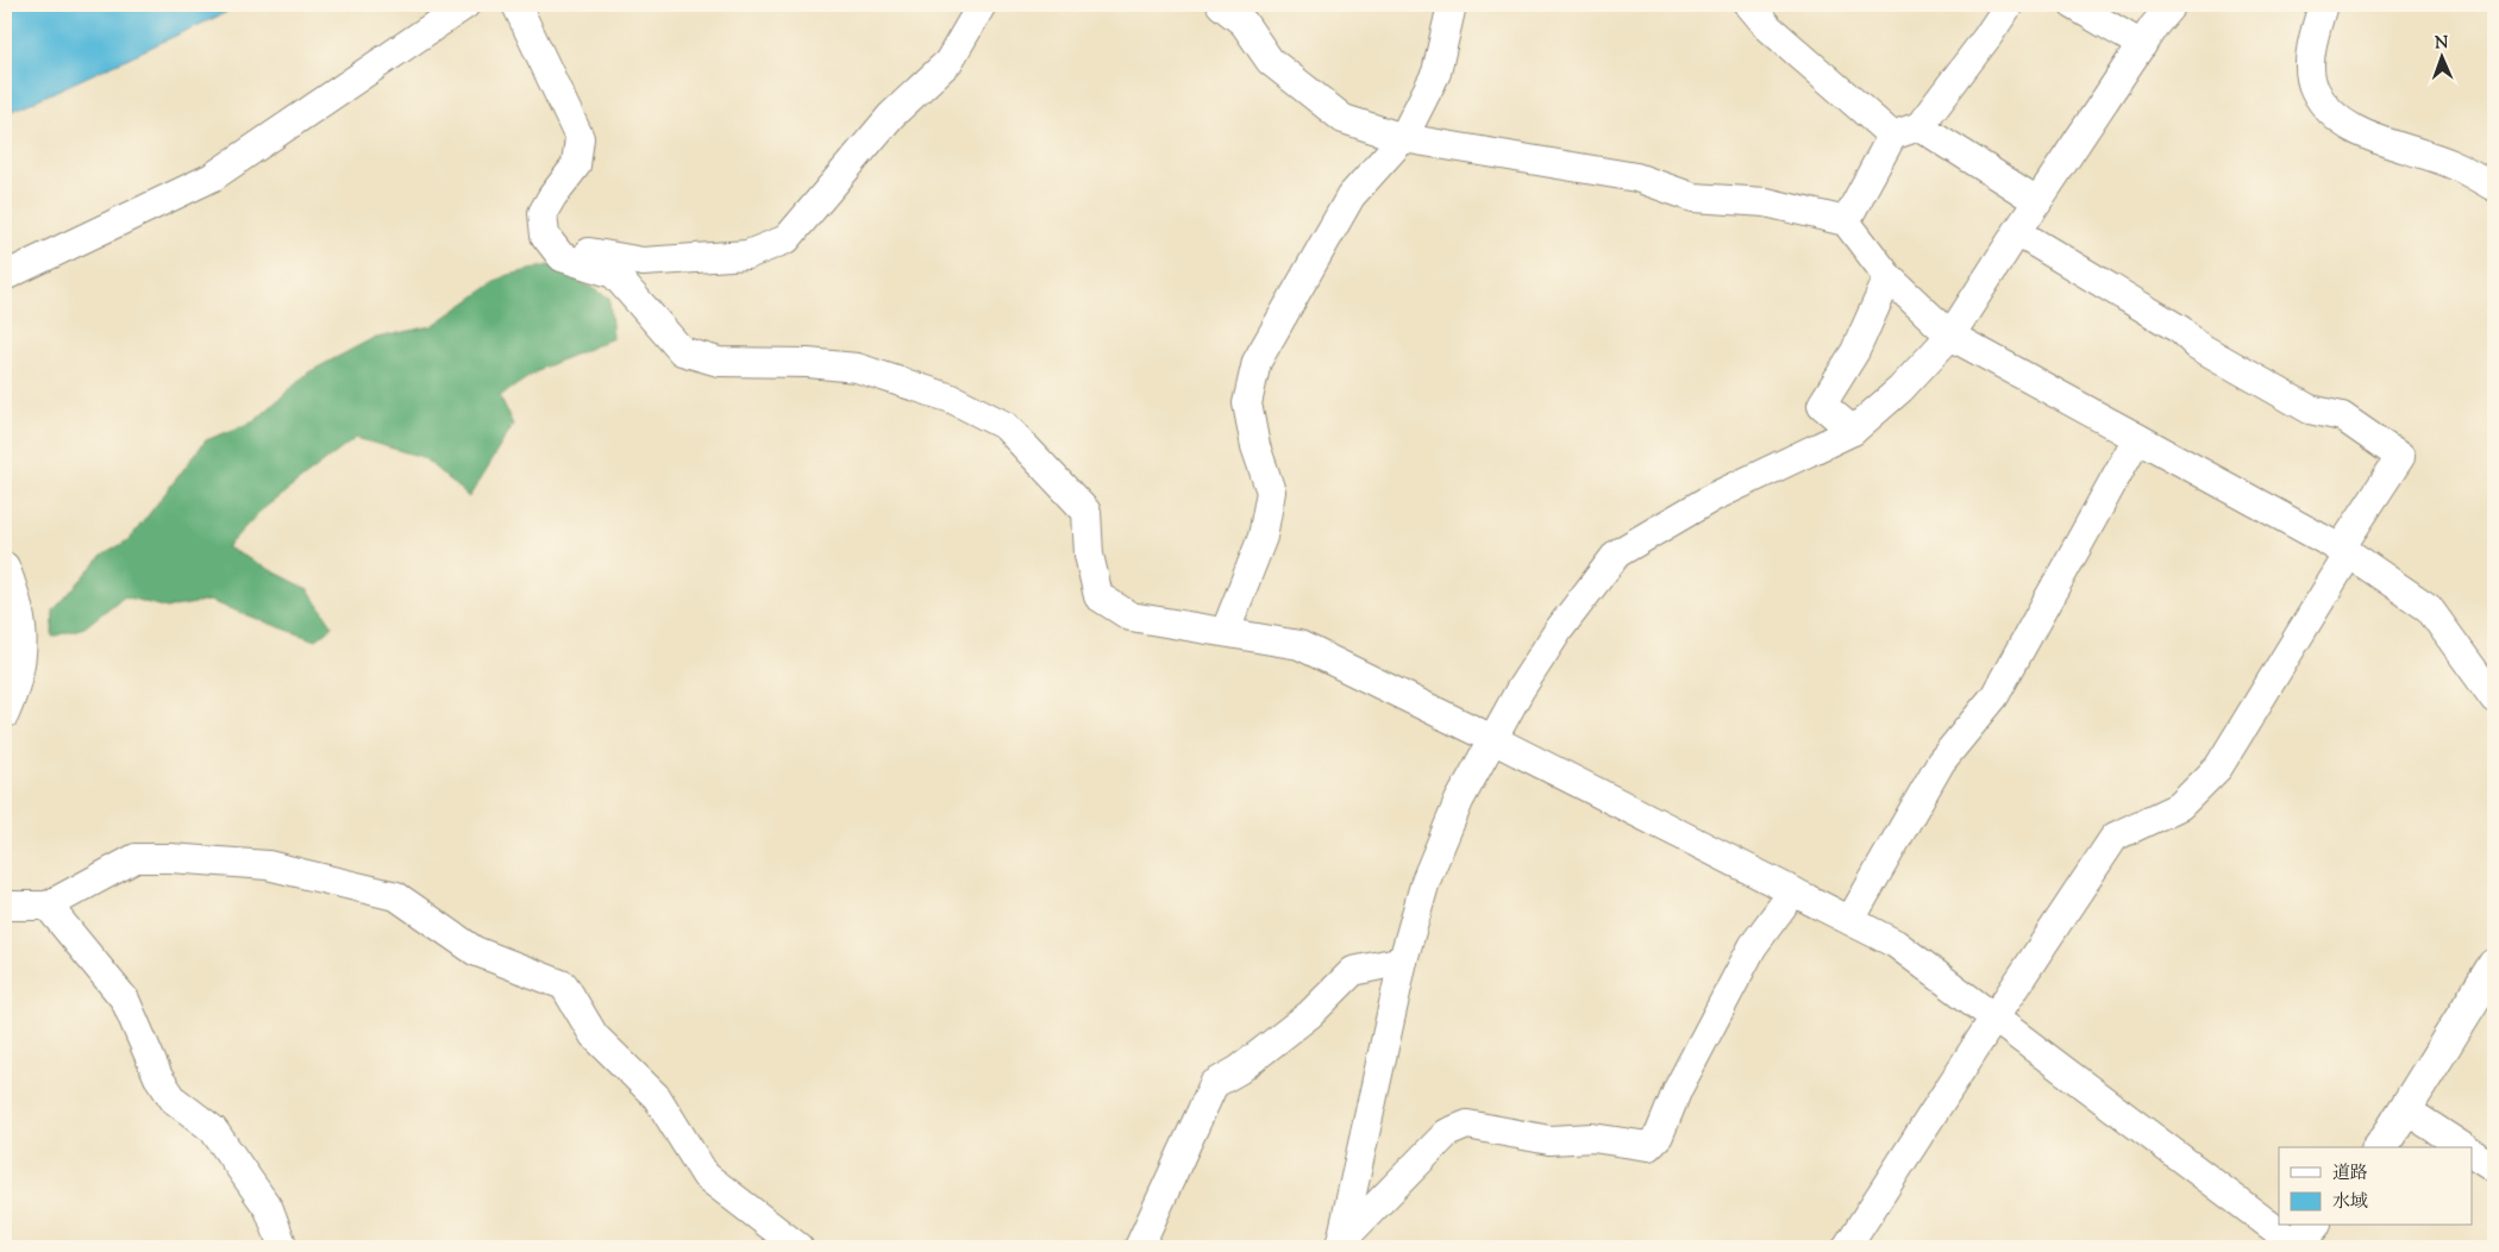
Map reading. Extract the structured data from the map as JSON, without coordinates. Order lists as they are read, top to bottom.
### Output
{
  "legend": ["道路", "水域"],
  "north": "top"
}
